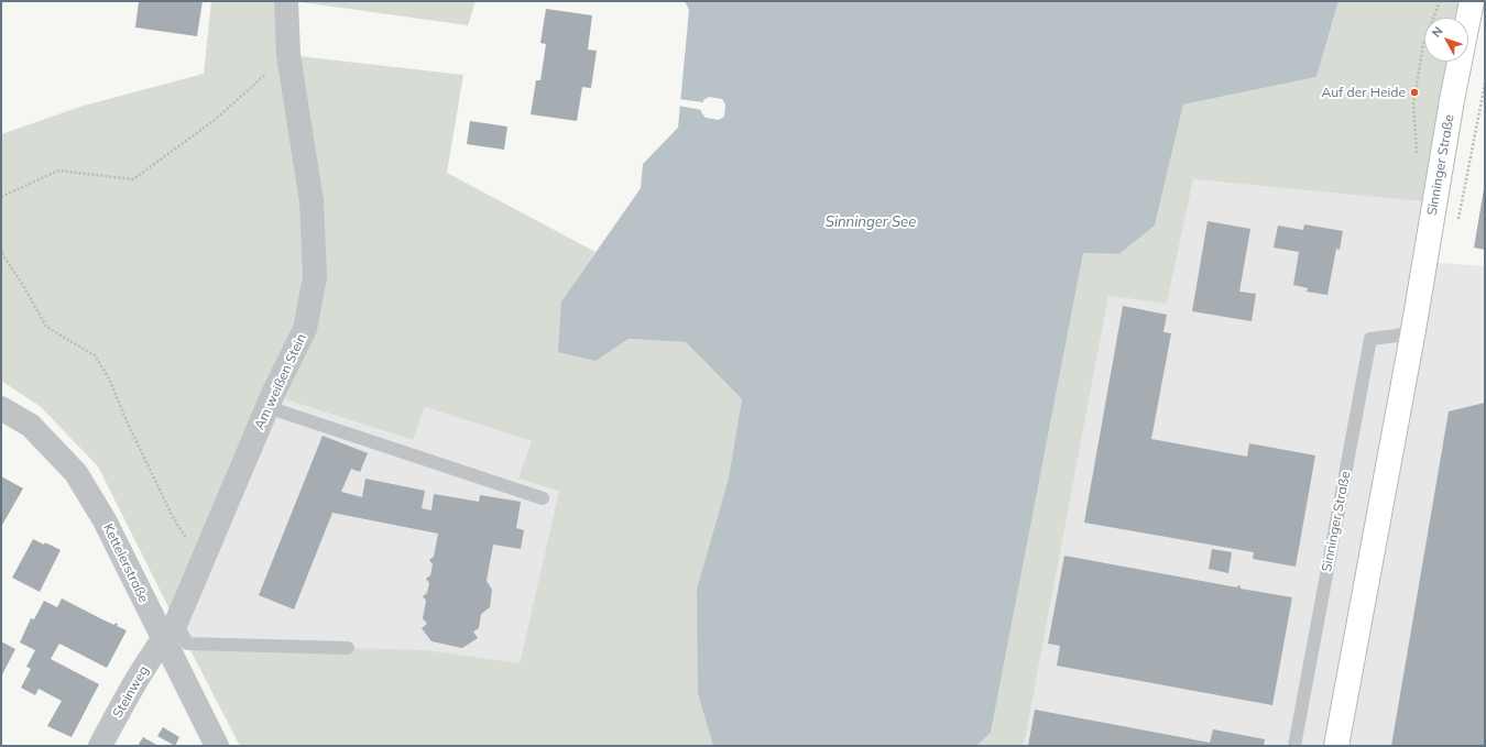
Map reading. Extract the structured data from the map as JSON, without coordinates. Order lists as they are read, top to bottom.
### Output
{
  "streets": {
    "main road": ["Sinninger Straße"],
    "street": ["Am weißen Stein", "Kettelerstraße", "Steinweg"]
  },
  "crossings": [
    ["Am weißen Stein", "Kettelerstraße"],
    ["Am weißen Stein", "Steinweg"],
    ["Kettelerstraße", "Steinweg"]
  ],
  "water": ["Sinninger See"],
  "places": ["Auf der Heide"],
  "north": "top left"
}
